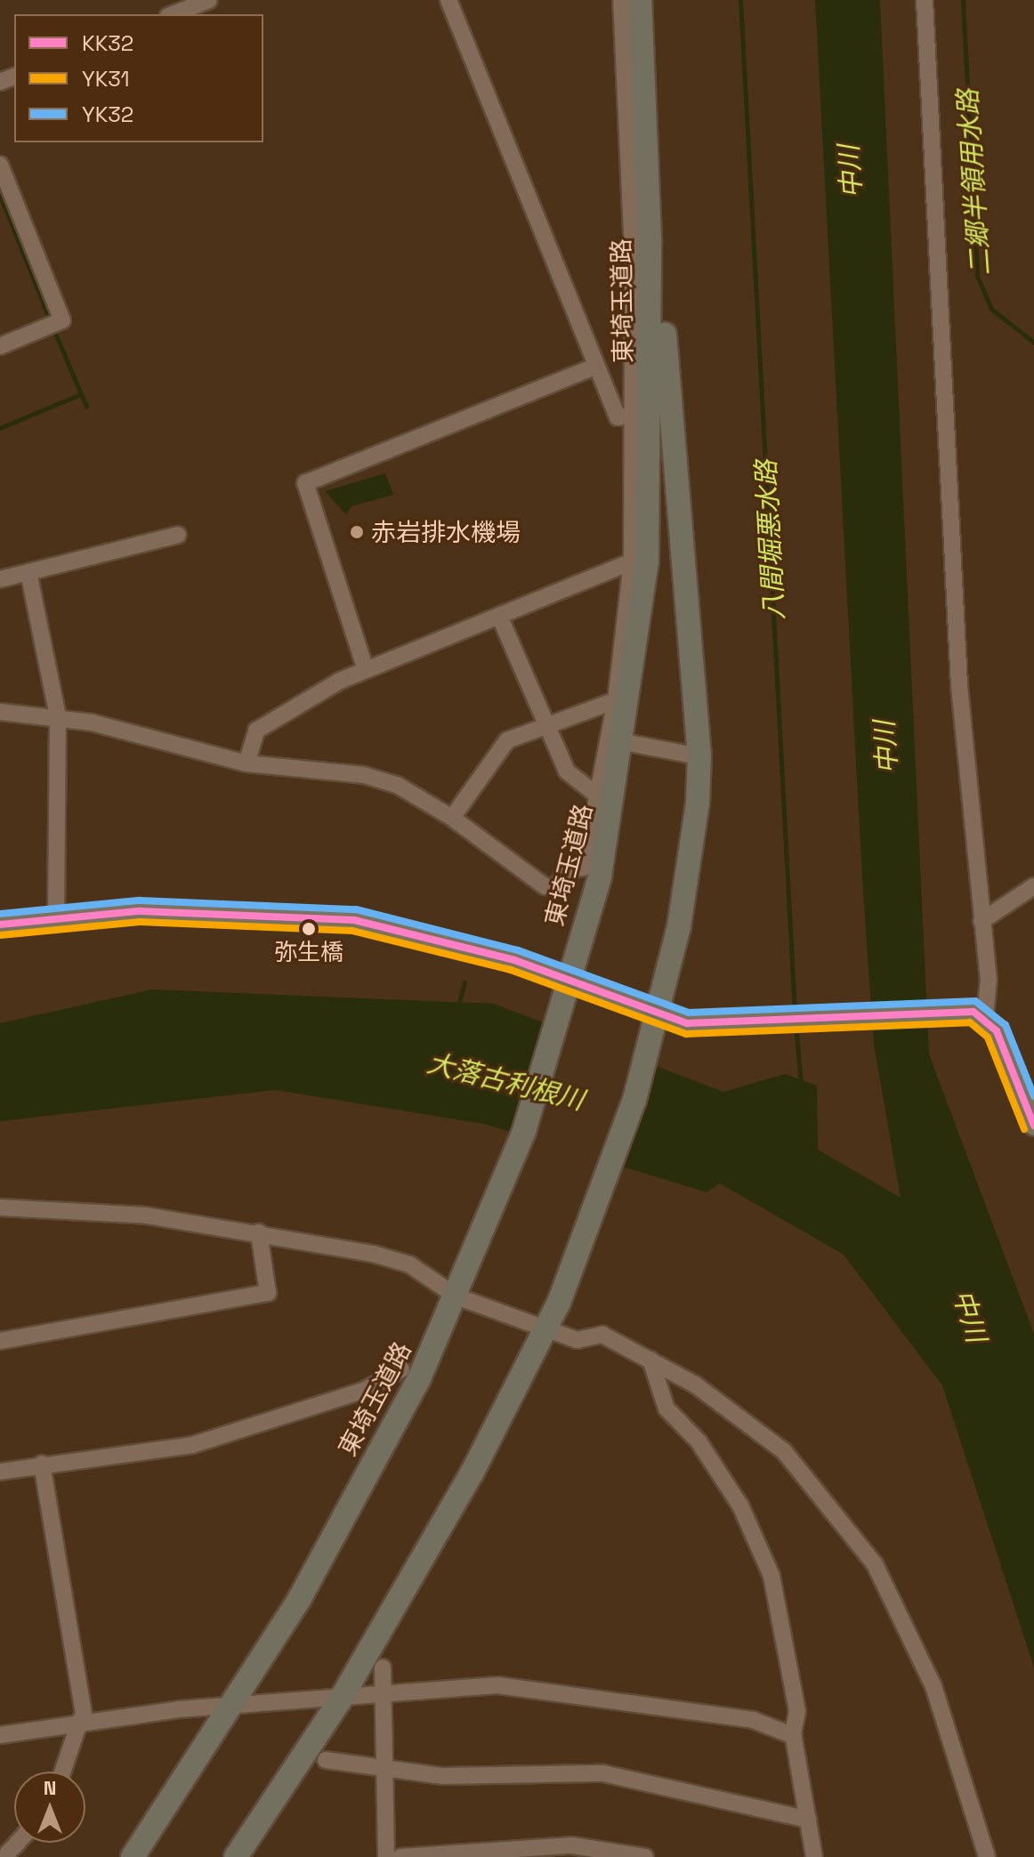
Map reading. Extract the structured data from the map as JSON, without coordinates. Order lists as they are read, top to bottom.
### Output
{
  "streets": {
    "highway": ["東埼玉道路"]
  },
  "water": [
    "中川",
    "二郷半領用水路",
    "八間堀悪水路",
    "大落古利根川"
  ],
  "places": ["赤岩排水機場", "弥生橋"],
  "lines": ["transit line YK32", "transit line KK32", "transit line YK31"],
  "legend": ["KK32", "YK31", "YK32"],
  "north": "top"
}
